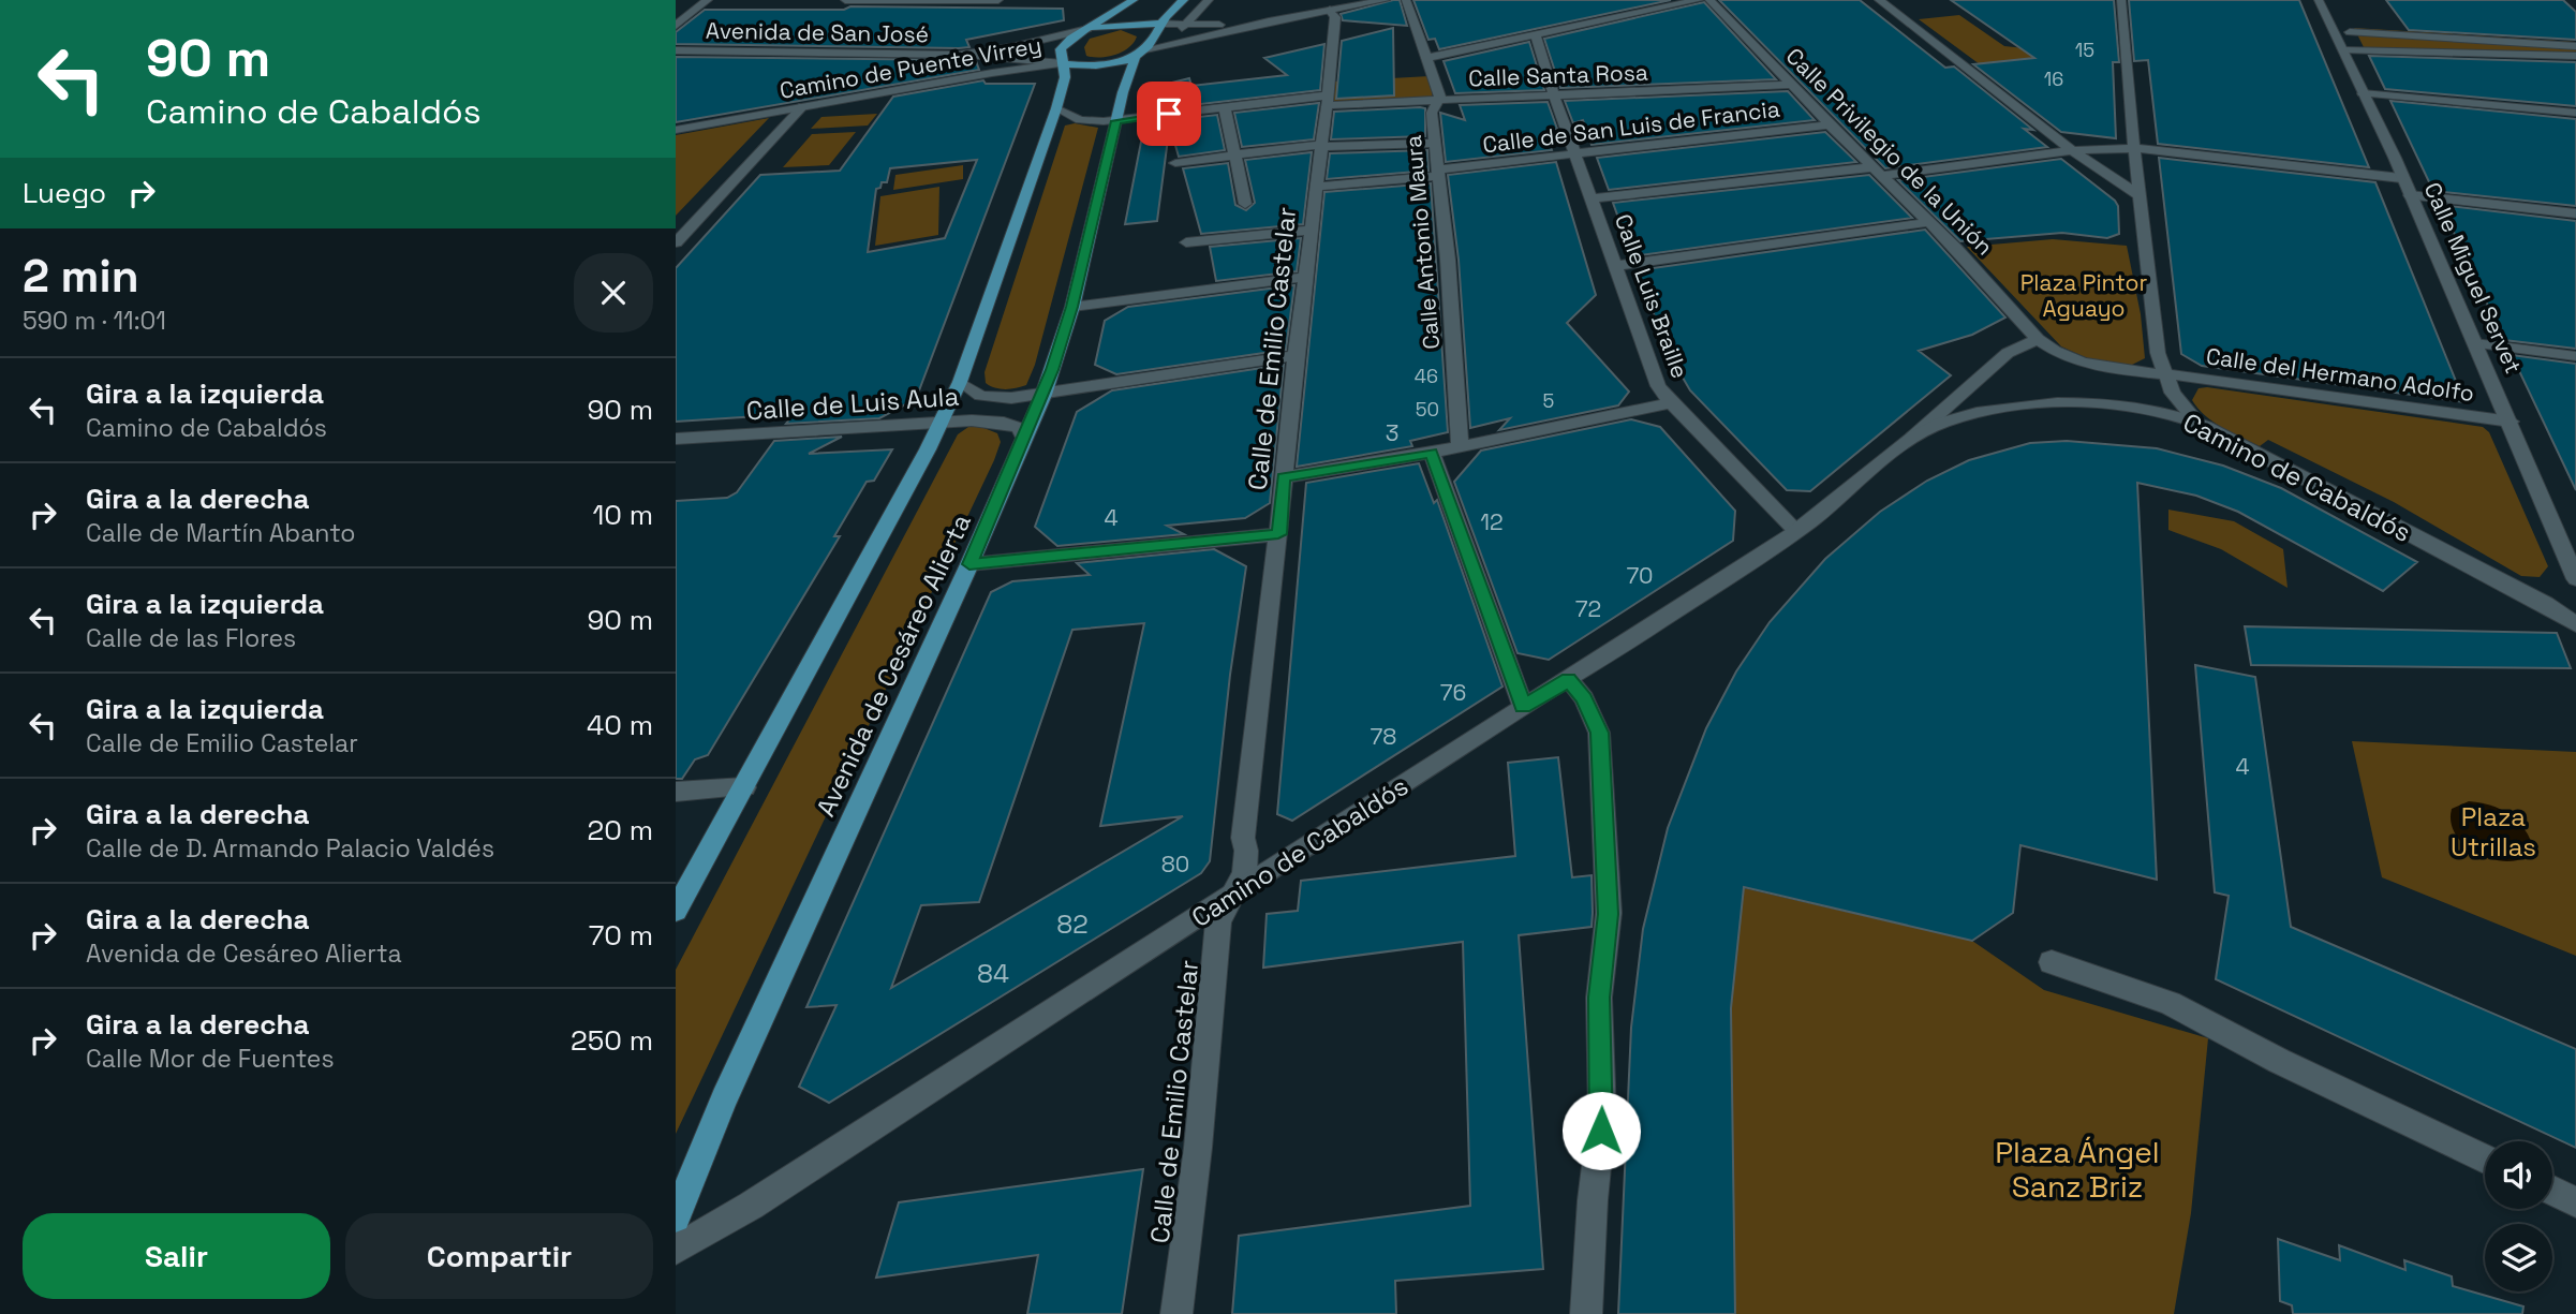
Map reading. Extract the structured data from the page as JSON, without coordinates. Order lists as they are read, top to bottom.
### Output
{
  "streets": {
    "main road": ["Avenida de San José", "Avenida de Cesáreo Alierta"],
    "street": [
      "Camino de Puente Virrey",
      "Calle Santa Rosa",
      "Calle de San Luis de Francia",
      "Calle Privilegio de la Unión",
      "Calle Antonio Maura",
      "Calle Miguel Servet",
      "Calle Luis Braille",
      "Calle de Emilio Castelar",
      "Calle del Hermano Adolfo",
      "Calle de Luis Aula",
      "Camino de Cabaldós"
    ]
  },
  "crossings": [
    ["Avenida de San José", "Camino de Puente Virrey"],
    ["Avenida de San José", "Calle de Emilio Castelar"],
    ["Avenida de San José", "Avenida de Cesáreo Alierta"],
    ["Calle Santa Rosa", "Calle Privilegio de la Unión"],
    ["Calle Santa Rosa", "Calle Antonio Maura"],
    ["Calle Santa Rosa", "Calle Luis Braille"],
    ["Calle Santa Rosa", "Calle de Emilio Castelar"],
    ["Calle Santa Rosa", "Avenida de Cesáreo Alierta"],
    ["Calle de San Luis de Francia", "Calle Privilegio de la Unión"],
    ["Calle de San Luis de Francia", "Calle Antonio Maura"],
    ["Calle de San Luis de Francia", "Calle Luis Braille"],
    ["Calle de San Luis de Francia", "Calle de Emilio Castelar"],
    ["Calle Privilegio de la Unión", "Calle del Hermano Adolfo"],
    ["Calle Privilegio de la Unión", "Camino de Cabaldós"],
    ["Calle Miguel Servet", "Calle del Hermano Adolfo"],
    ["Calle Luis Braille", "Camino de Cabaldós"],
    ["Calle de Emilio Castelar", "Camino de Cabaldós"],
    ["Calle de Luis Aula", "Avenida de Cesáreo Alierta"]
  ],
  "parks": ["Plaza Pintor Aguayo", "Plaza Utrillas", "Plaza Ángel Sanz Briz"],
  "house_numbers": [
    "15",
    "16",
    "46",
    "5",
    "50",
    "3",
    "4",
    "12",
    "70",
    "72",
    "76",
    "78",
    "4",
    "80",
    "82",
    "84"
  ],
  "page": {
    "turn": ["90 m", "Camino de Cabaldós"],
    "then": "Luego",
    "heading": ["2 min", "590 m · 11:01"],
    "list": [
      {
        "name": "Gira a la izquierda",
        "note": "Camino de Cabaldós",
        "value": "90 m"
      },
      {
        "name": "Gira a la derecha",
        "note": "Calle de Martín Abanto",
        "value": "10 m"
      },
      {
        "name": "Gira a la izquierda",
        "note": "Calle de las Flores",
        "value": "90 m"
      },
      {
        "name": "Gira a la izquierda",
        "note": "Calle de Emilio Castelar",
        "value": "40 m"
      },
      {
        "name": "Gira a la derecha",
        "note": "Calle de D. Armando Palacio Valdés",
        "value": "20 m"
      },
      {
        "name": "Gira a la derecha",
        "note": "Avenida de Cesáreo Alierta",
        "value": "70 m"
      },
      {
        "name": "Gira a la derecha",
        "note": "Calle Mor de Fuentes",
        "value": "250 m"
      }
    ],
    "buttons": ["Salir", "Compartir"]
  }
}
